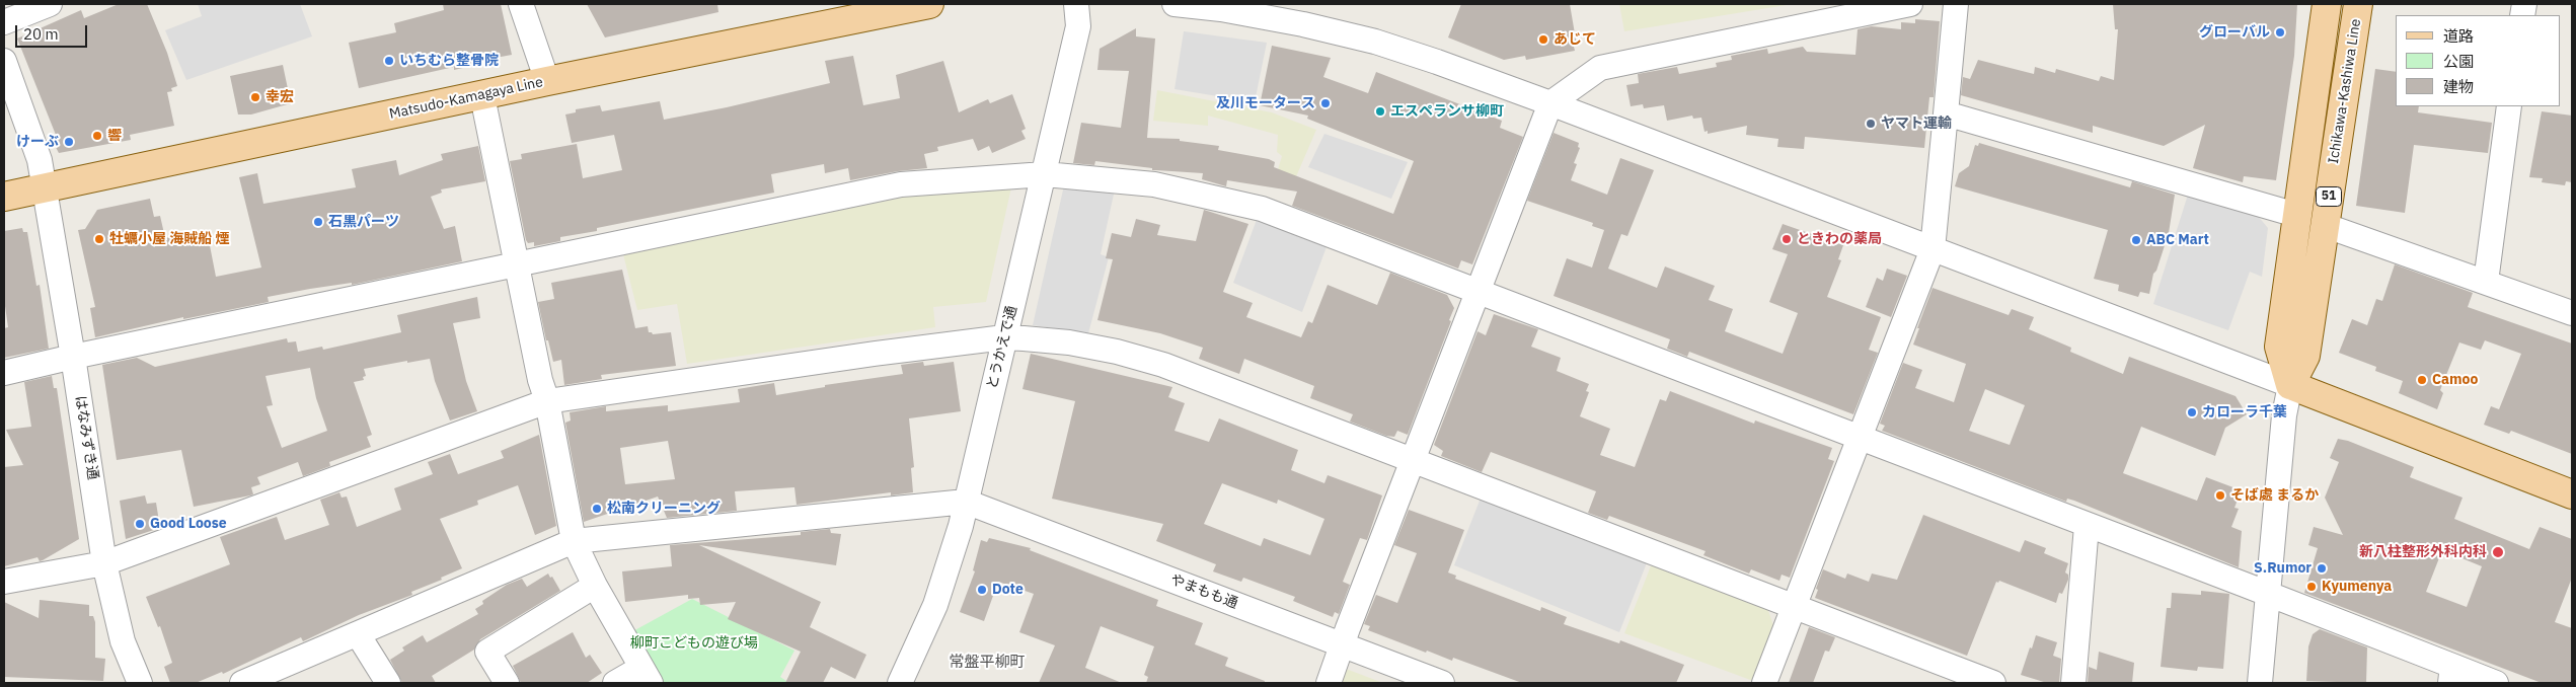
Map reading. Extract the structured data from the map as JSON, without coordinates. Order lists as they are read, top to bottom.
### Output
{
  "streets": {
    "main road": ["Ichikawa-Kashiwa Line", "Matsudo-Kamagaya Line", "51"],
    "street": ["とうかえで通", "はなみずき通", "やまもも通"]
  },
  "crossings": [
    ["Ichikawa-Kashiwa Line", "51"],
    ["Matsudo-Kamagaya Line", "はなみずき通"],
    ["とうかえで通", "やまもも通"]
  ],
  "districts": ["常盤平柳町"],
  "parks": ["柳町こどもの遊び場"],
  "places": [
    "グローバル",
    "あじて",
    "いちむら整骨院",
    "幸宏",
    "及川モータース",
    "エスペランサ柳町",
    "ヤマト運輸",
    "響",
    "けーぶ",
    "石黒パーツ",
    "牡蠣小屋 海賊船 煙",
    "ときわの薬局",
    "ABC Mart",
    "Camoo",
    "カローラ千葉",
    "そば處 まるか",
    "松南クリーニング",
    "Good Loose",
    "新八柱整形外科内科",
    "S.Rumor",
    "Kyumenya",
    "Dote"
  ],
  "legend": ["道路", "公園", "建物"],
  "scale_bar": "20 m"
}
